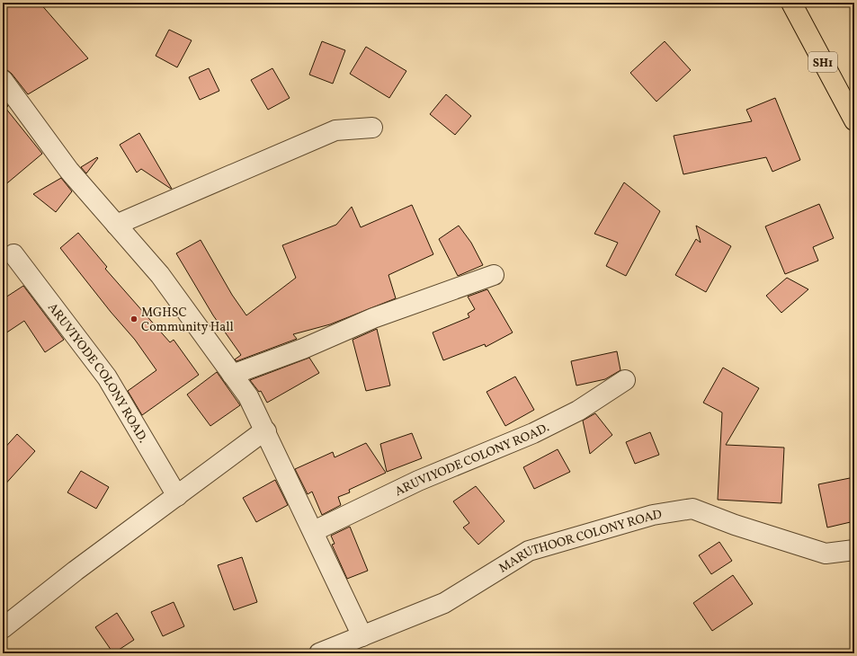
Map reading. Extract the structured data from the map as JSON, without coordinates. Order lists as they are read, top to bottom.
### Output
{
  "streets": {
    "main road": ["SH1"],
    "street": ["ARUVIYODE COLONY ROAD.", "MARUTHOOR COLONY ROAD"]
  },
  "places": ["MGHSC Community Hall"]
}
